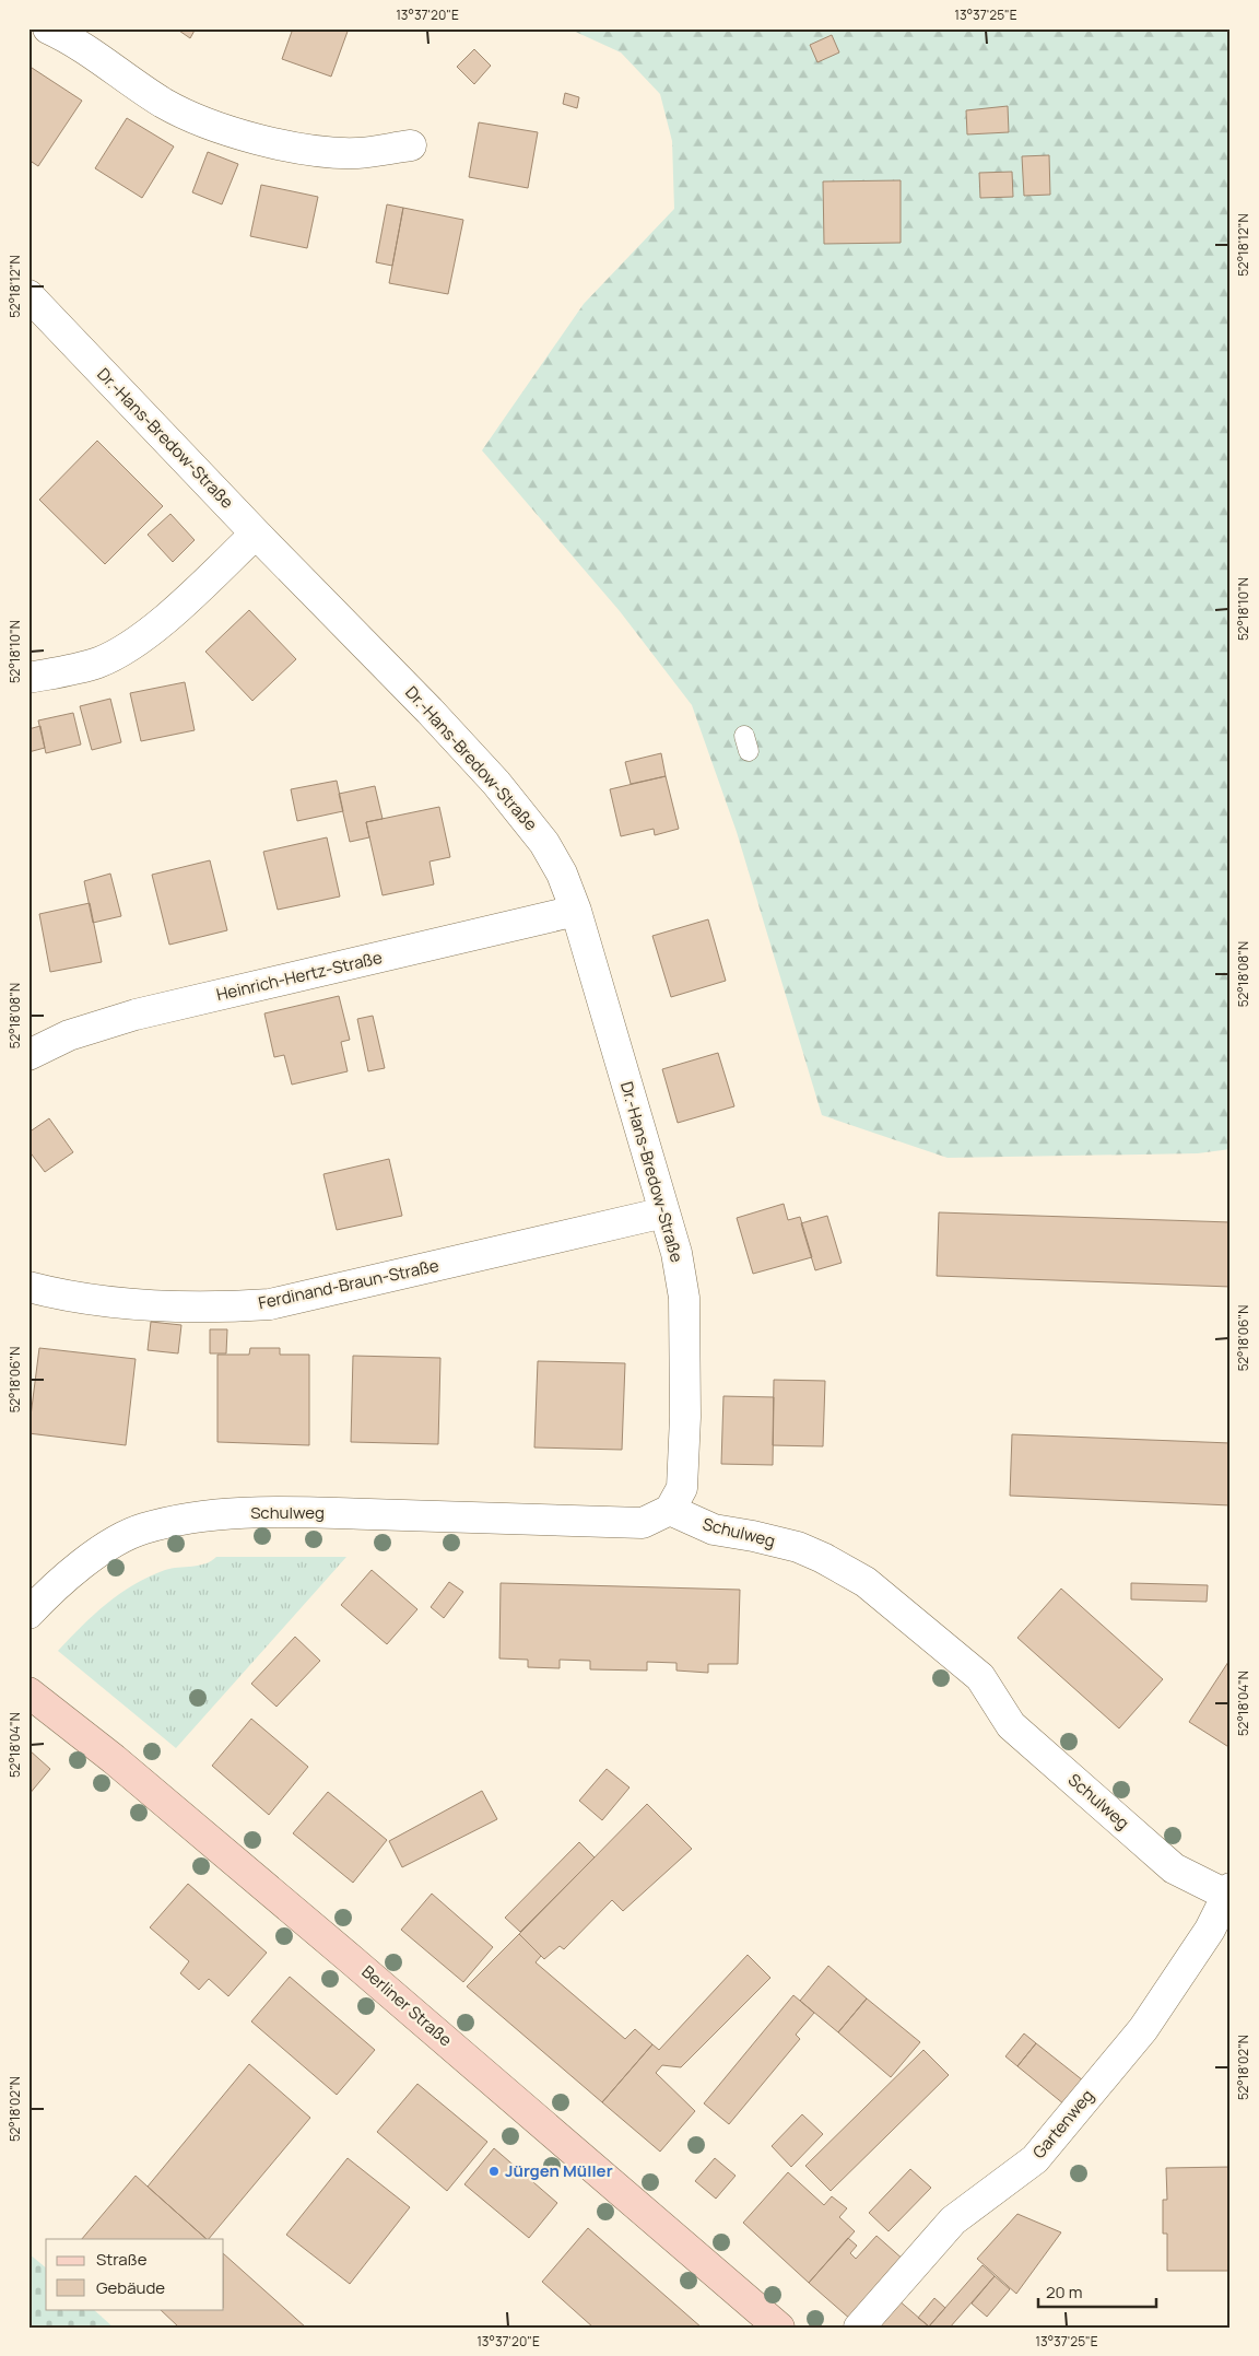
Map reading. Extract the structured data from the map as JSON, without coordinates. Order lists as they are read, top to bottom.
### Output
{
  "streets": {
    "street": [
      "Dr.-Hans-Bredow-Straße",
      "Heinrich-Hertz-Straße",
      "Ferdinand-Braun-Straße",
      "Schulweg",
      "Berliner Straße",
      "Gartenweg"
    ]
  },
  "crossings": [
    ["Dr.-Hans-Bredow-Straße", "Heinrich-Hertz-Straße"],
    ["Dr.-Hans-Bredow-Straße", "Ferdinand-Braun-Straße"],
    ["Dr.-Hans-Bredow-Straße", "Schulweg"],
    ["Schulweg", "Gartenweg"]
  ],
  "places": ["Jürgen Müller"],
  "legend": ["Straße", "Gebäude"],
  "scale_bar": "20 m",
  "coordinates": [
    "13°37'20\"E",
    "13°37'25\"E",
    "52°18'12\"N",
    "52°18'10\"N",
    "52°18'08\"N",
    "52°18'06\"N",
    "52°18'04\"N",
    "52°18'02\"N"
  ]
}
